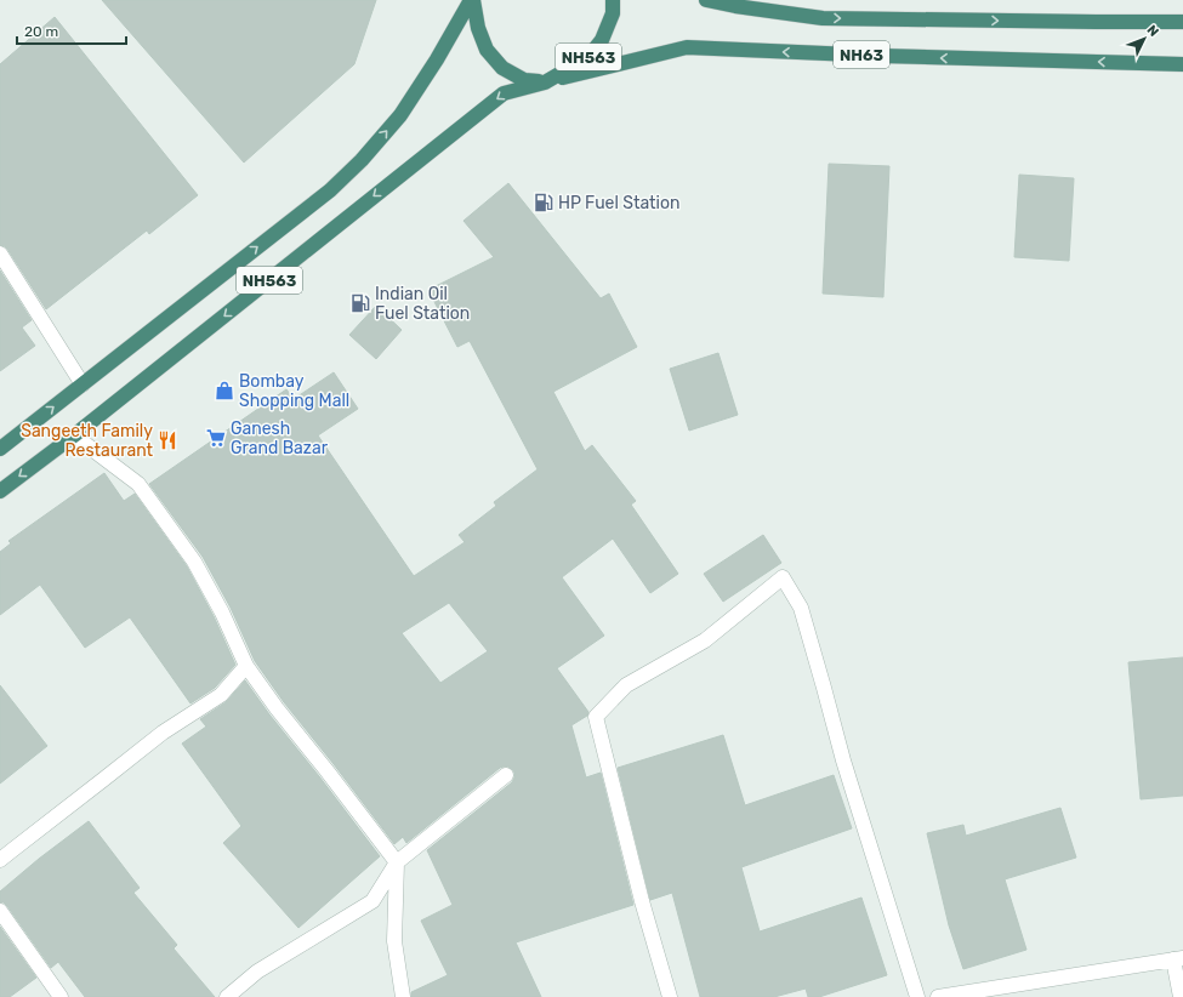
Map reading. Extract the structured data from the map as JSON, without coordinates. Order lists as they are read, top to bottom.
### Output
{
  "streets": {
    "highway": ["NH63", "NH563"]
  },
  "crossings": [
    ["NH63", "NH563"]
  ],
  "places": {
    "fuel station": ["HP Fuel Station", "Indian Oil Fuel Station"],
    "shop": ["Bombay Shopping Mall"],
    "supermarket": ["Ganesh Grand Bazar"],
    "restaurant": ["Sangeeth Family Restaurant"]
  },
  "scale_bar": "20 m",
  "north": "top right"
}
